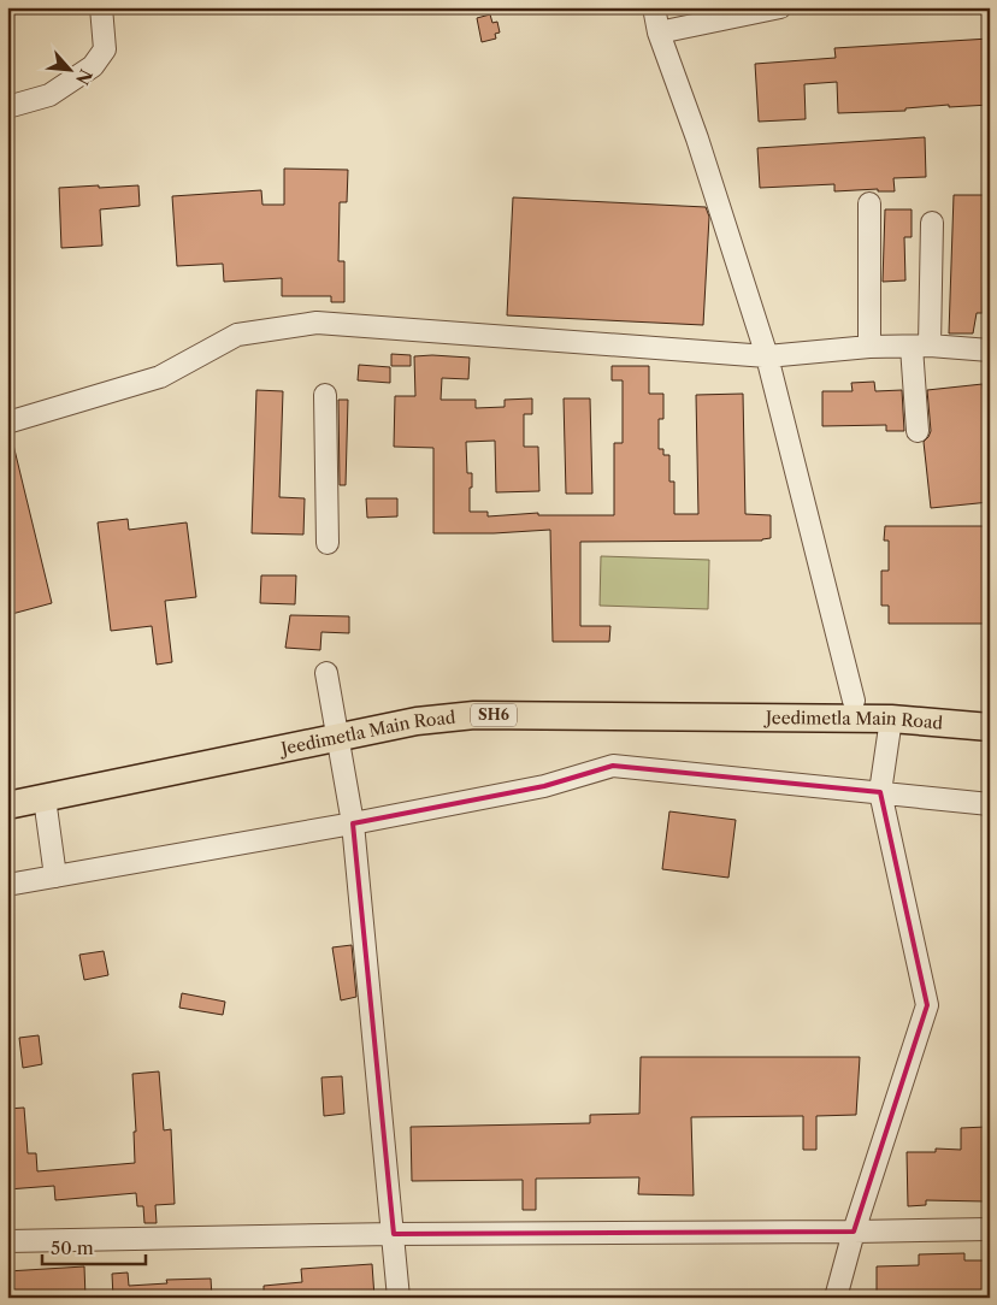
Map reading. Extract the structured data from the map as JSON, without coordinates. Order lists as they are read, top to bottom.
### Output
{
  "streets": {
    "main road": ["SH6", "Jeedimetla Main Road"]
  },
  "scale_bar": "50 m",
  "north": "bottom right"
}
